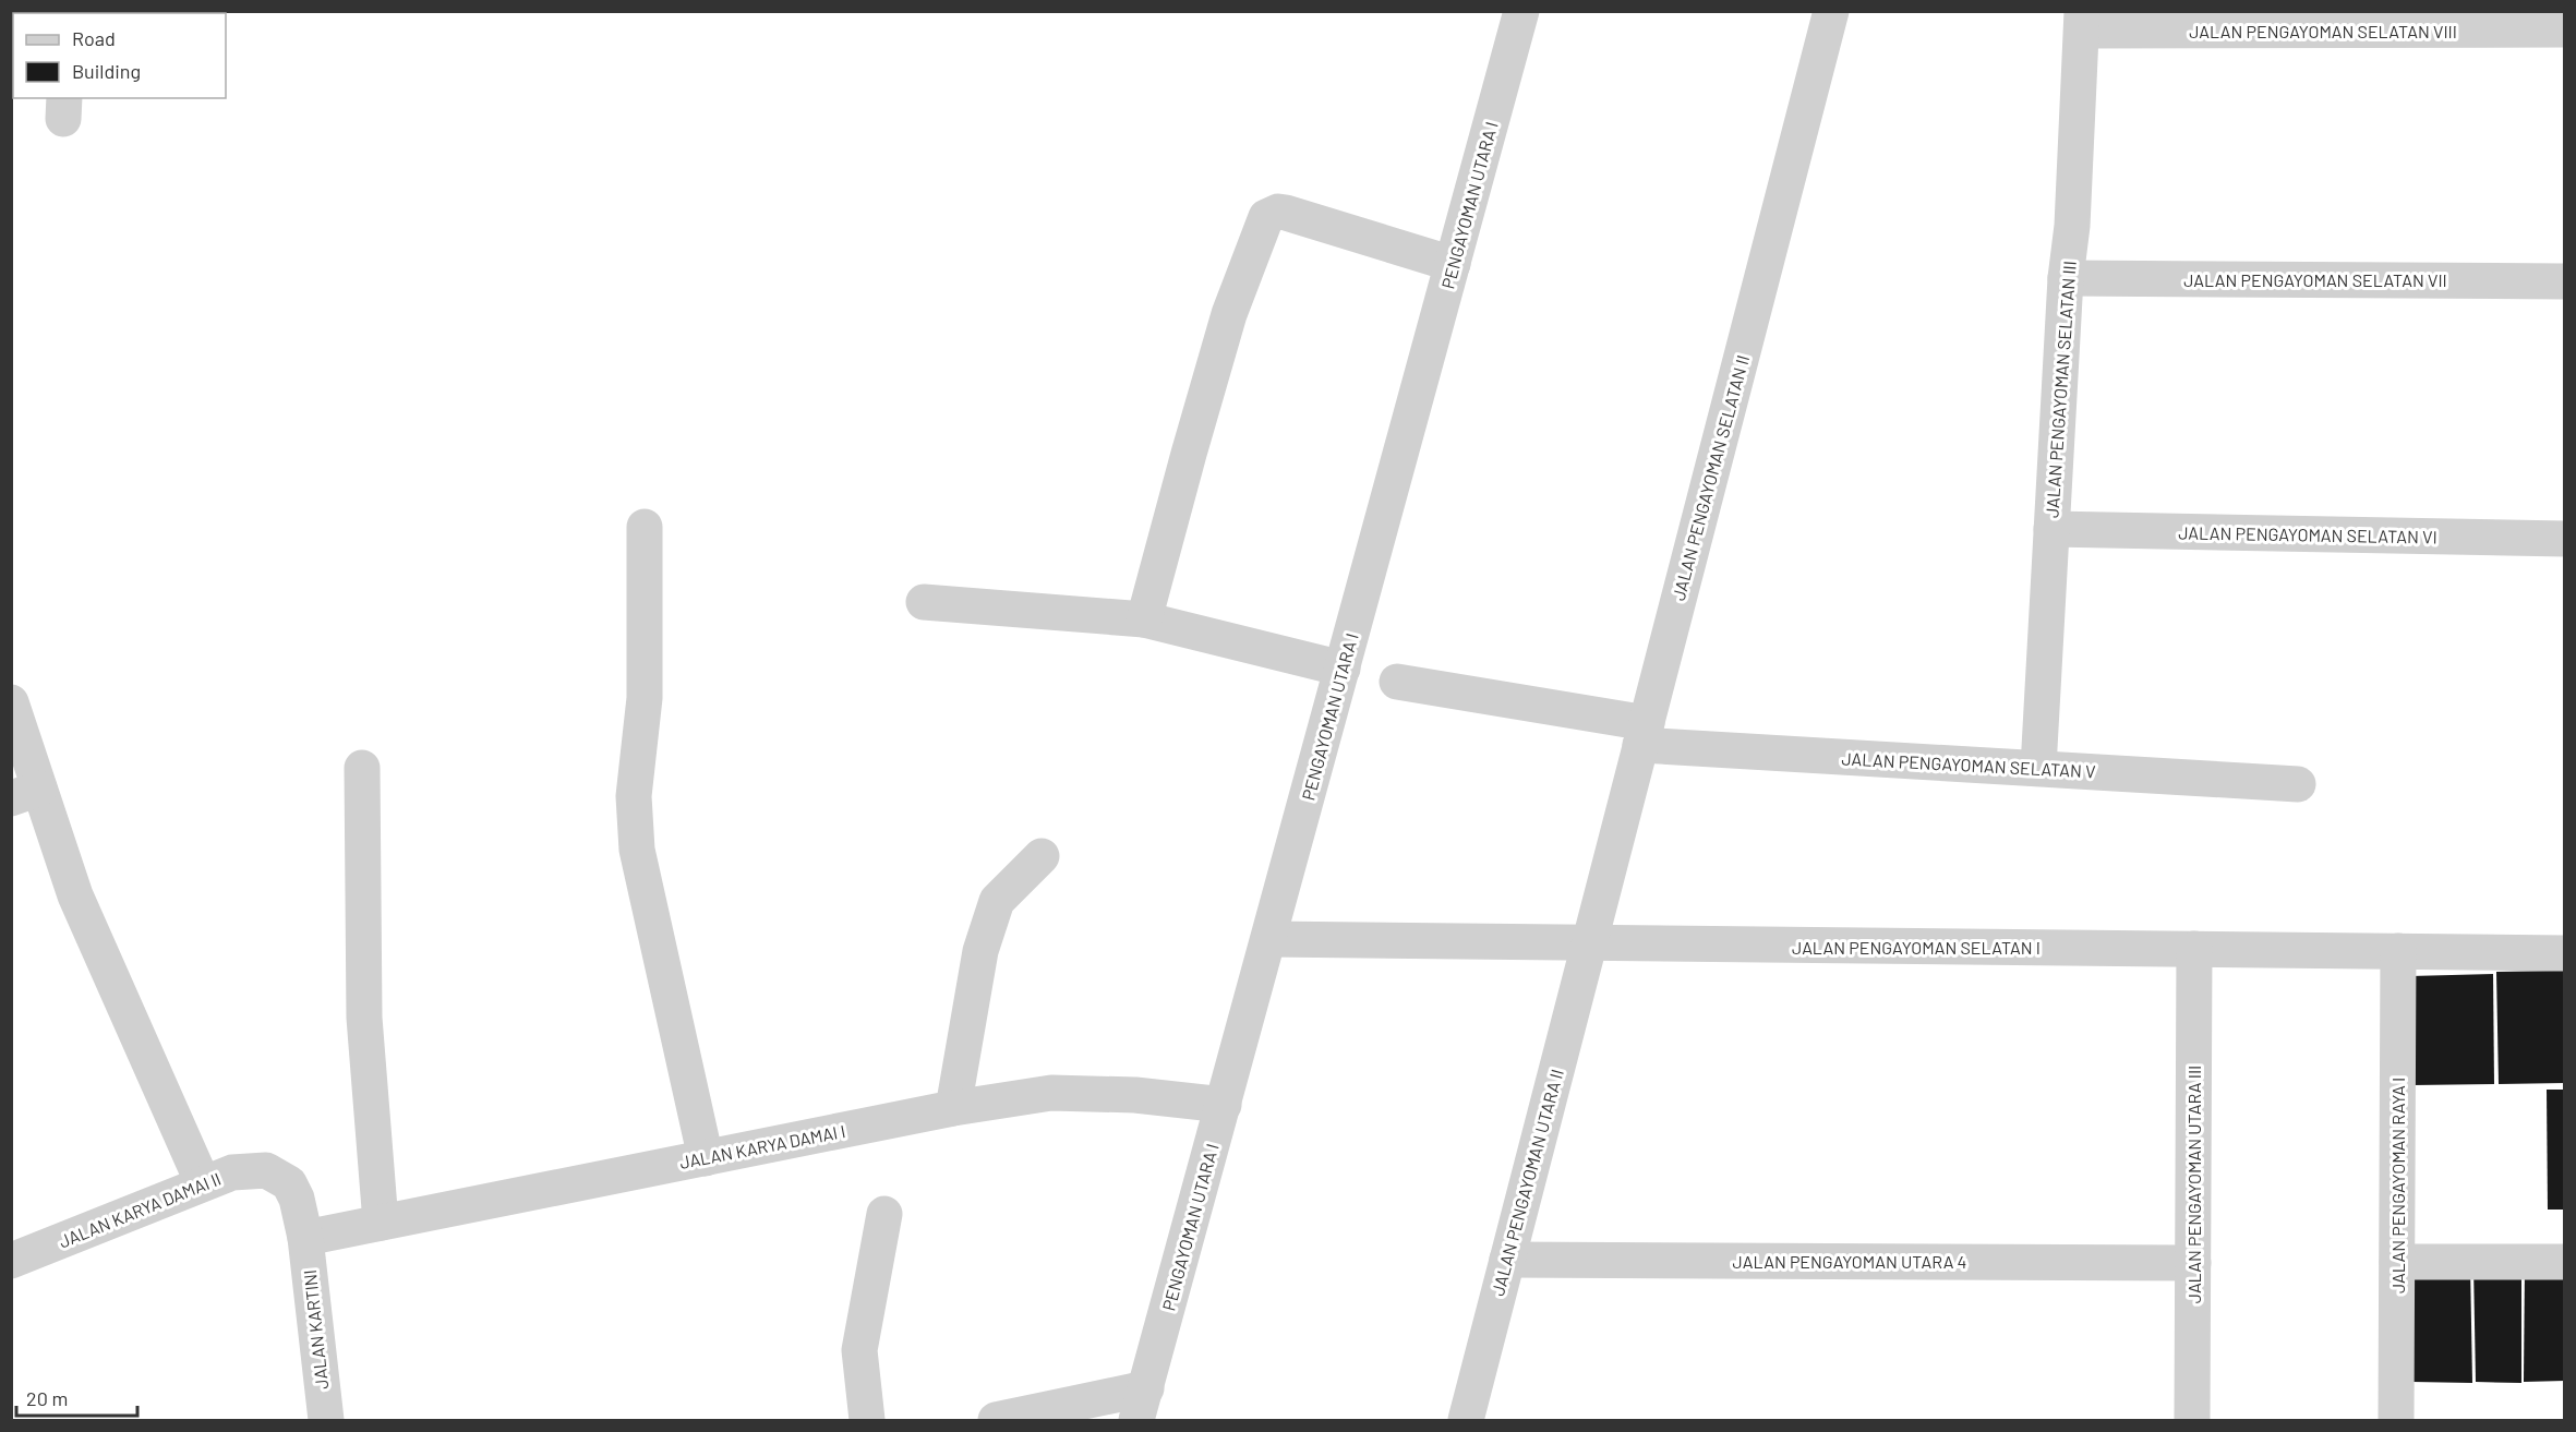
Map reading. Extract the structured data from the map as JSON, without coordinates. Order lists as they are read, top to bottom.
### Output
{
  "streets": {
    "street": [
      "JALAN PENGAYOMAN SELATAN VIII",
      "PENGAYOMAN UTARA I",
      "JALAN PENGAYOMAN SELATAN VII",
      "JALAN PENGAYOMAN SELATAN III",
      "JALAN PENGAYOMAN SELATAN II",
      "JALAN PENGAYOMAN SELATAN VI",
      "JALAN PENGAYOMAN SELATAN V",
      "JALAN PENGAYOMAN SELATAN I",
      "JALAN KARYA DAMAI I",
      "JALAN PENGAYOMAN UTARA II",
      "JALAN PENGAYOMAN UTARA III",
      "JALAN PENGAYOMAN RAYA I",
      "JALAN KARYA DAMAI II",
      "JALAN PENGAYOMAN UTARA 4",
      "JALAN KARTINI"
    ]
  },
  "crossings": [
    ["JALAN PENGAYOMAN SELATAN VIII", "JALAN PENGAYOMAN SELATAN III"],
    ["PENGAYOMAN UTARA I", "JALAN PENGAYOMAN SELATAN I"],
    ["PENGAYOMAN UTARA I", "JALAN KARYA DAMAI I"],
    ["JALAN PENGAYOMAN SELATAN VII", "JALAN PENGAYOMAN SELATAN III"],
    ["JALAN PENGAYOMAN SELATAN III", "JALAN PENGAYOMAN SELATAN VI"],
    ["JALAN PENGAYOMAN SELATAN III", "JALAN PENGAYOMAN SELATAN V"],
    ["JALAN PENGAYOMAN SELATAN II", "JALAN PENGAYOMAN SELATAN V"],
    ["JALAN PENGAYOMAN SELATAN II", "JALAN PENGAYOMAN SELATAN I"],
    ["JALAN PENGAYOMAN SELATAN II", "JALAN PENGAYOMAN UTARA II"],
    ["JALAN PENGAYOMAN SELATAN I", "JALAN PENGAYOMAN UTARA II"],
    ["JALAN PENGAYOMAN SELATAN I", "JALAN PENGAYOMAN UTARA III"],
    ["JALAN PENGAYOMAN SELATAN I", "JALAN PENGAYOMAN RAYA I"],
    ["JALAN KARYA DAMAI I", "JALAN KARYA DAMAI II"],
    ["JALAN KARYA DAMAI I", "JALAN KARTINI"],
    ["JALAN PENGAYOMAN UTARA II", "JALAN PENGAYOMAN UTARA 4"],
    ["JALAN PENGAYOMAN UTARA III", "JALAN PENGAYOMAN UTARA 4"],
    ["JALAN KARYA DAMAI II", "JALAN KARTINI"]
  ],
  "legend": ["Road", "Building"],
  "scale_bar": "20 m"
}
